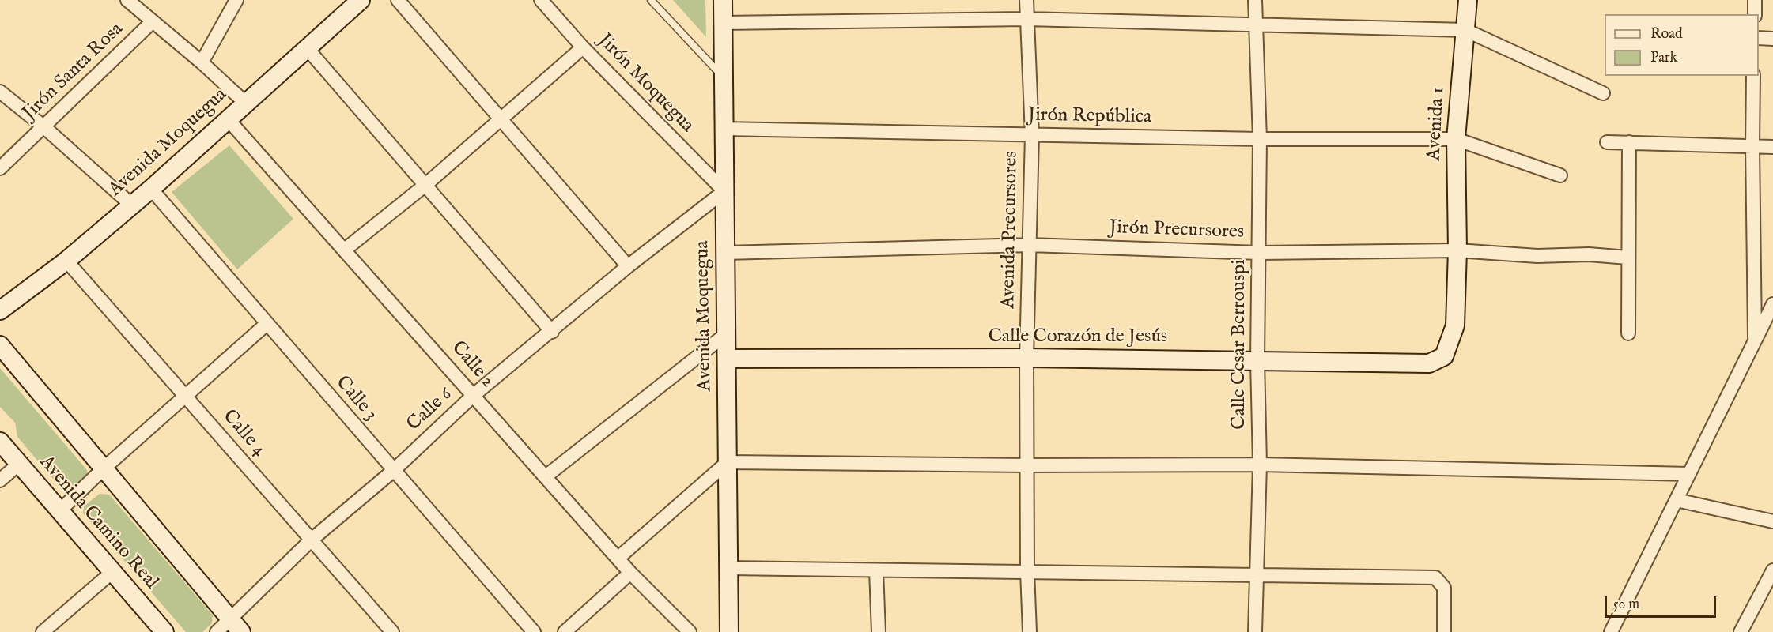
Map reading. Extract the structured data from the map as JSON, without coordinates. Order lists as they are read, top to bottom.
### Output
{
  "streets": {
    "street": [
      "Jirón Santa Rosa",
      "Jirón Moquegua",
      "Jirón República",
      "Avenida 1",
      "Avenida Moquegua",
      "Avenida Precursores",
      "Jirón Precursores",
      "Calle Corazón de Jesús",
      "Calle Cesar Berrouspi",
      "Calle 2",
      "Calle 3",
      "Calle 6",
      "Calle 4",
      "Avenida Camino Real"
    ]
  },
  "crossings": [
    ["Jirón Moquegua", "Avenida Moquegua"],
    ["Jirón Moquegua", "Calle 6"],
    ["Jirón República", "Avenida 1"],
    ["Jirón República", "Avenida Moquegua"],
    ["Jirón República", "Avenida Precursores"],
    ["Jirón República", "Calle Cesar Berrouspi"],
    ["Avenida 1", "Jirón Precursores"],
    ["Avenida 1", "Calle Corazón de Jesús"],
    ["Avenida Moquegua", "Jirón Precursores"],
    ["Avenida Moquegua", "Calle Corazón de Jesús"],
    ["Avenida Moquegua", "Calle 2"],
    ["Avenida Moquegua", "Calle 3"],
    ["Avenida Moquegua", "Calle 6"],
    ["Avenida Moquegua", "Calle 4"],
    ["Avenida Precursores", "Jirón Precursores"],
    ["Avenida Precursores", "Calle Corazón de Jesús"],
    ["Jirón Precursores", "Calle Cesar Berrouspi"],
    ["Calle Corazón de Jesús", "Calle Cesar Berrouspi"],
    ["Calle 2", "Calle 6"],
    ["Calle 3", "Calle 6"],
    ["Calle 6", "Calle 4"]
  ],
  "legend": ["Road", "Park"],
  "scale_bar": "50 m"
}
